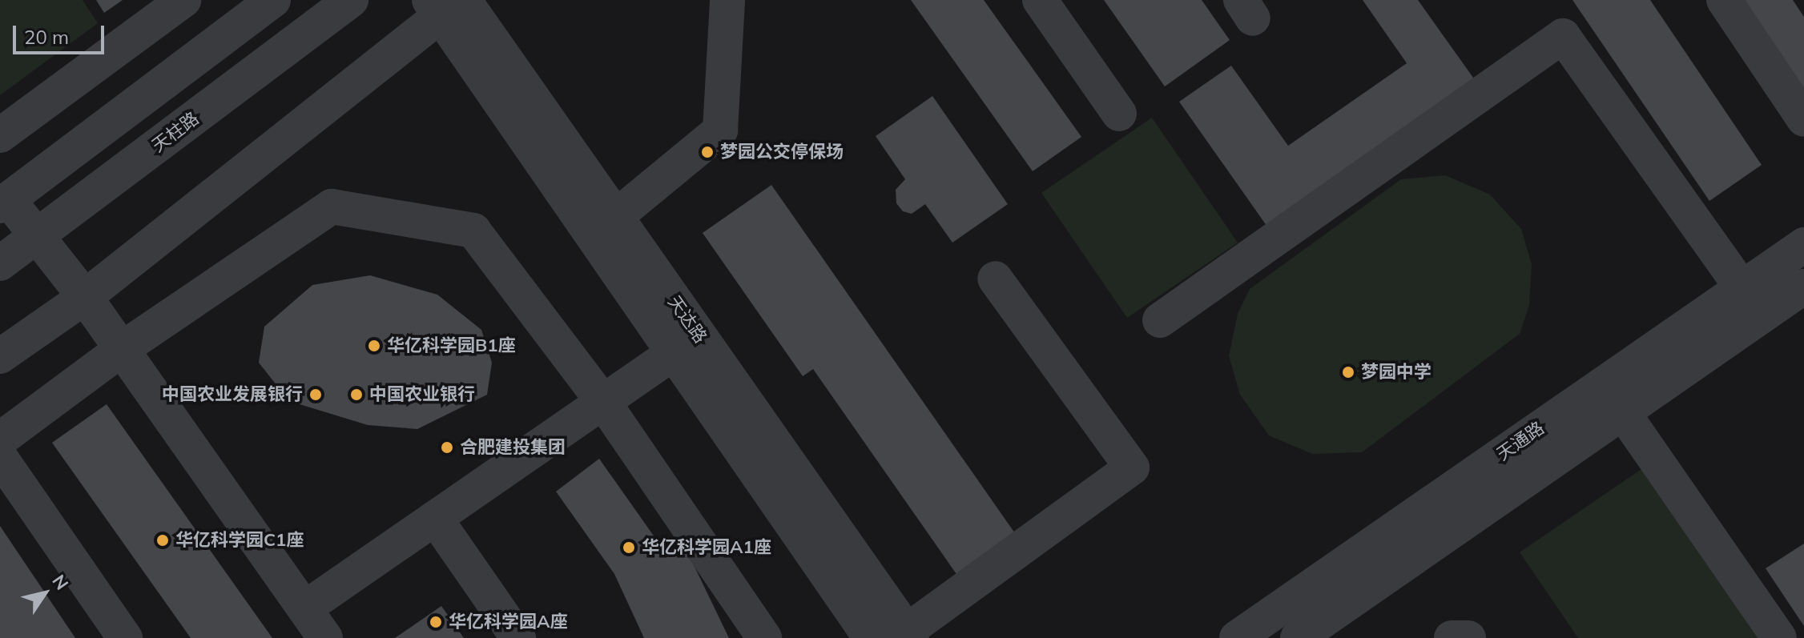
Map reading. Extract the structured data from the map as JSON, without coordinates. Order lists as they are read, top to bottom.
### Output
{
  "streets": {
    "street": ["天柱路", "天达路", "天通路"]
  },
  "places": [
    "梦园公交停保场",
    "华亿科学园B1座",
    "梦园中学",
    "中国农业发展银行",
    "中国农业银行",
    "合肥建投集团",
    "华亿科学园C1座",
    "华亿科学园A1座",
    "华亿科学园A座"
  ],
  "scale_bar": "20 m",
  "north": "top right"
}
